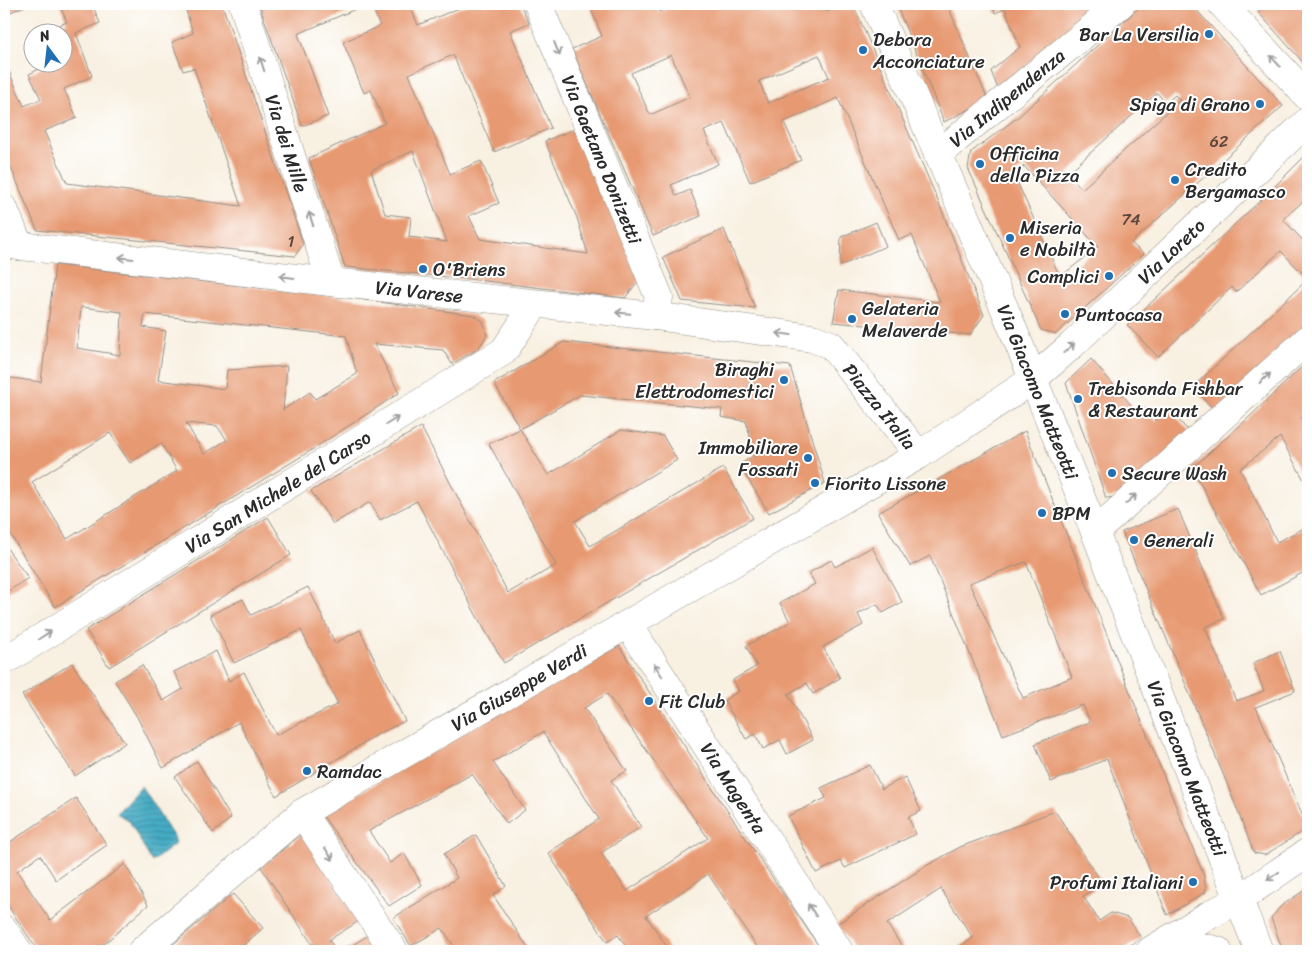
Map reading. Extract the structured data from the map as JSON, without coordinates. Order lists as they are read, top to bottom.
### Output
{
  "streets": {
    "street": [
      "Via Indipendenza",
      "Via dei Mille",
      "Via Gaetano Donizetti",
      "Via Loreto",
      "Via Varese",
      "Via Giacomo Matteotti",
      "Piazza Italia",
      "Via San Michele del Carso",
      "Via Giuseppe Verdi",
      "Via Magenta"
    ]
  },
  "crossings": [
    ["Via Indipendenza", "Via Giacomo Matteotti"],
    ["Via dei Mille", "Via Varese"],
    ["Via Gaetano Donizetti", "Via Varese"],
    ["Via Loreto", "Via Giacomo Matteotti"],
    ["Via Loreto", "Piazza Italia"],
    ["Via Varese", "Piazza Italia"],
    ["Via Varese", "Via San Michele del Carso"],
    ["Via Giacomo Matteotti", "Piazza Italia"],
    ["Piazza Italia", "Via Giuseppe Verdi"],
    ["Via Giuseppe Verdi", "Via Magenta"]
  ],
  "one_way": [
    "Via dei Mille",
    "Via Gaetano Donizetti",
    "Via Varese",
    "Via San Michele del Carso",
    "Via Magenta"
  ],
  "places": [
    "Bar La Versilia",
    "Debora Acconciature",
    "Spiga di Grano",
    "Officina della Pizza",
    "Credito Bergamasco",
    "Miseria e Nobiltà",
    "O'Briens",
    "Complici",
    "Puntocasa",
    "Gelateria Melaverde",
    "Biraghi Elettrodomestici",
    "Trebisonda Fishbar & Restaurant",
    "Immobiliare Fossati",
    "Secure Wash",
    "Fiorito Lissone",
    "BPM",
    "Generali",
    "Fit Club",
    "Ramdac",
    "Profumi Italiani"
  ],
  "house_numbers": ["62", "74", "1"],
  "north": "top"
}
